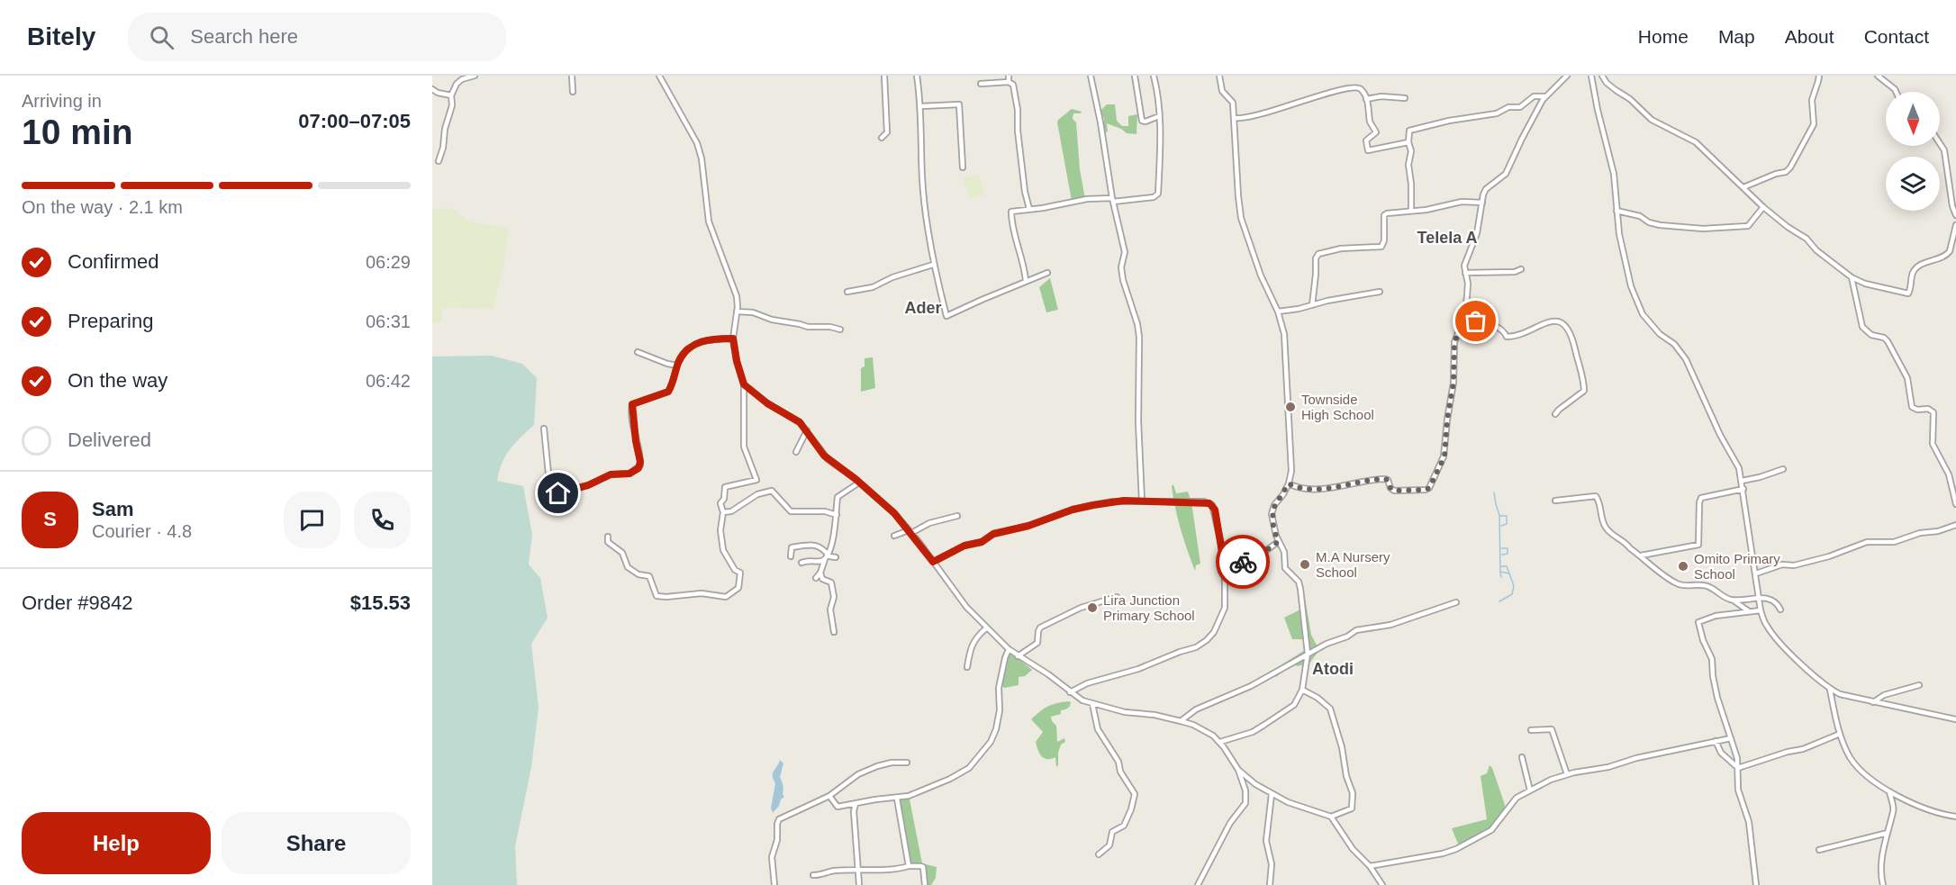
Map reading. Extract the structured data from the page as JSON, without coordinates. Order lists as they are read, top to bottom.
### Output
{
  "districts": ["Telela A", "Ader", "Atodi"],
  "places": [
    "Townside High School",
    "M.A Nursery School",
    "Omito Primary School",
    "Lira Junction Primary School"
  ],
  "north": "bottom",
  "page": {
    "header": "Bitely",
    "search": "Search here",
    "nav": [
      "Home",
      "Map",
      "About",
      "Contact"
    ],
    "heading": ["10 min", "Arriving in", "07:00–07:05"],
    "panel": [
      "Sam",
      "Courier · 4.8",
      "Order #9842",
      "$15.53"
    ],
    "bar": "On the way · 2.1 km",
    "list": [
      ["Confirmed", "06:29"],
      ["Preparing", "06:31"],
      ["On the way", "06:42"],
      "Delivered"
    ],
    "round": "S",
    "buttons": ["Help", "Share"]
  }
}
